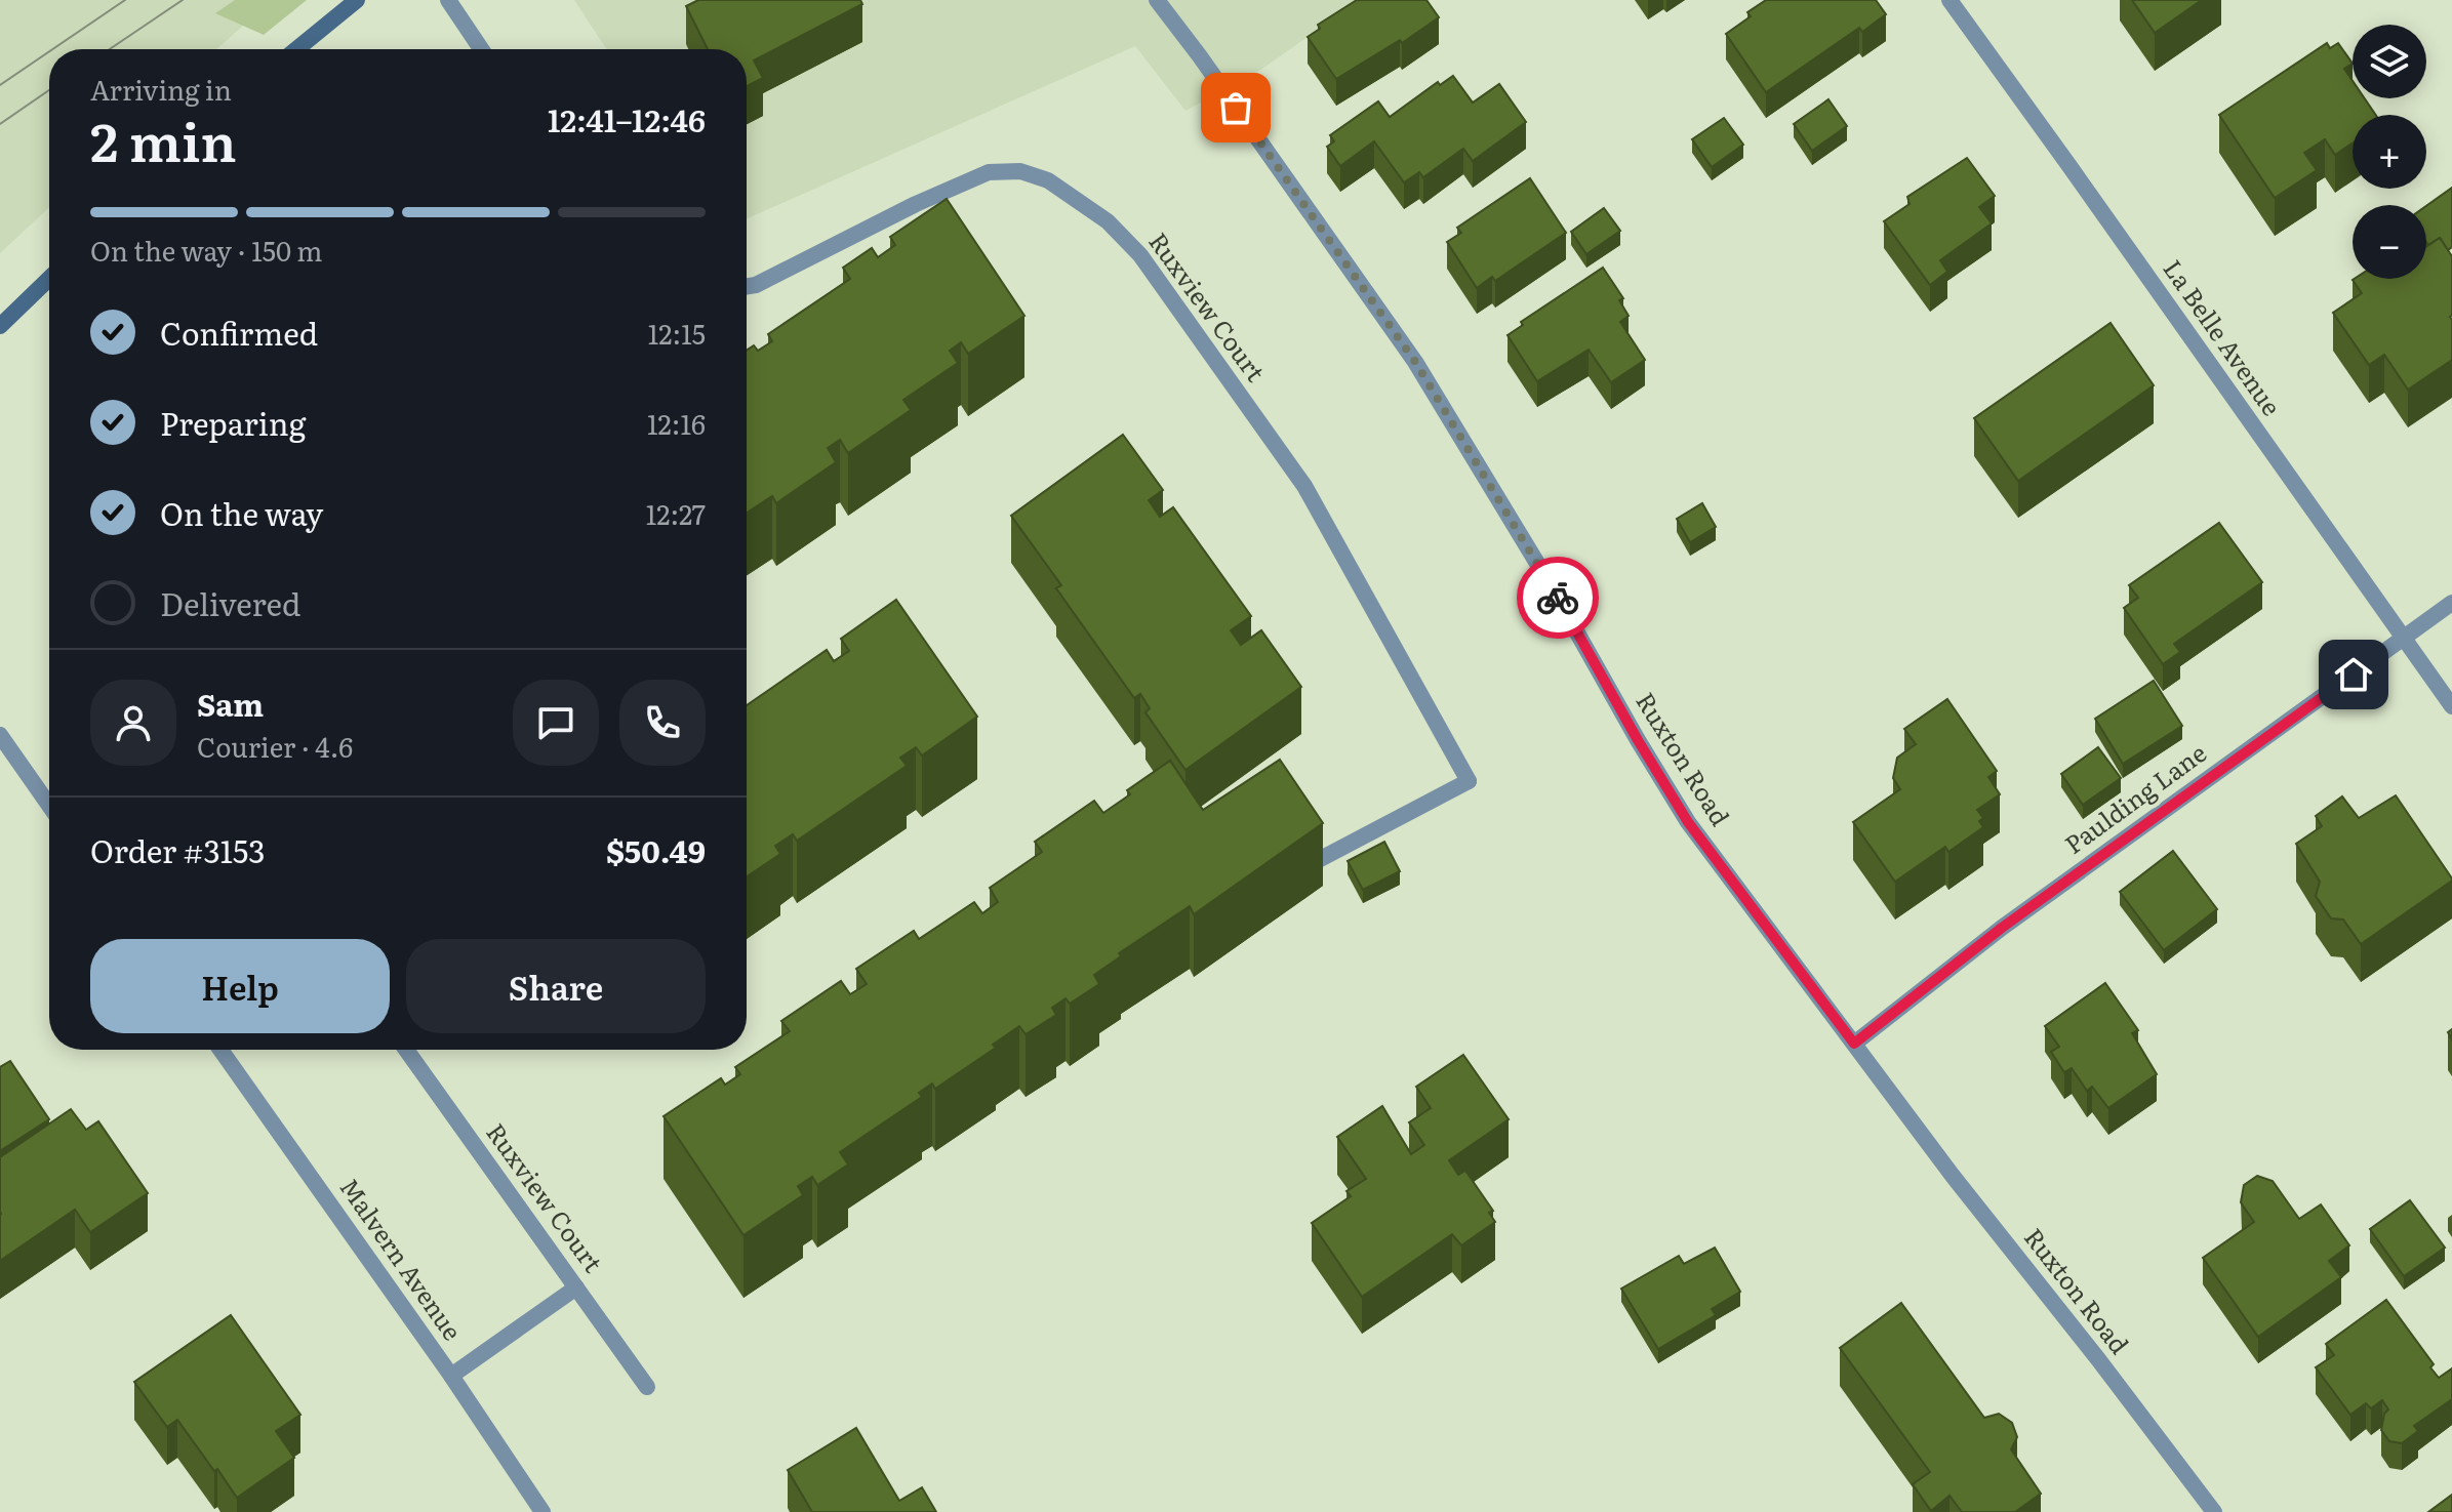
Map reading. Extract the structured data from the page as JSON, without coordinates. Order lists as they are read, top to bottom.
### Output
{
  "streets": {
    "street": [
      "Ruxview Court",
      "La Belle Avenue",
      "Ruxton Road",
      "Paulding Lane",
      "Malvern Avenue"
    ]
  },
  "crossings": [
    ["La Belle Avenue", "Paulding Lane"],
    ["Ruxton Road", "Paulding Lane"]
  ],
  "page": {
    "map_buttons": ["+", "−"],
    "heading": ["2 min", "Arriving in", "12:41–12:46"],
    "panel": [
      "Sam",
      "Courier · 4.6",
      "Order #3153",
      "$50.49"
    ],
    "bar": "On the way · 150 m",
    "list": [
      ["Confirmed", "12:15"],
      ["Preparing", "12:16"],
      ["On the way", "12:27"],
      "Delivered"
    ],
    "buttons": ["Help", "Share"]
  }
}
